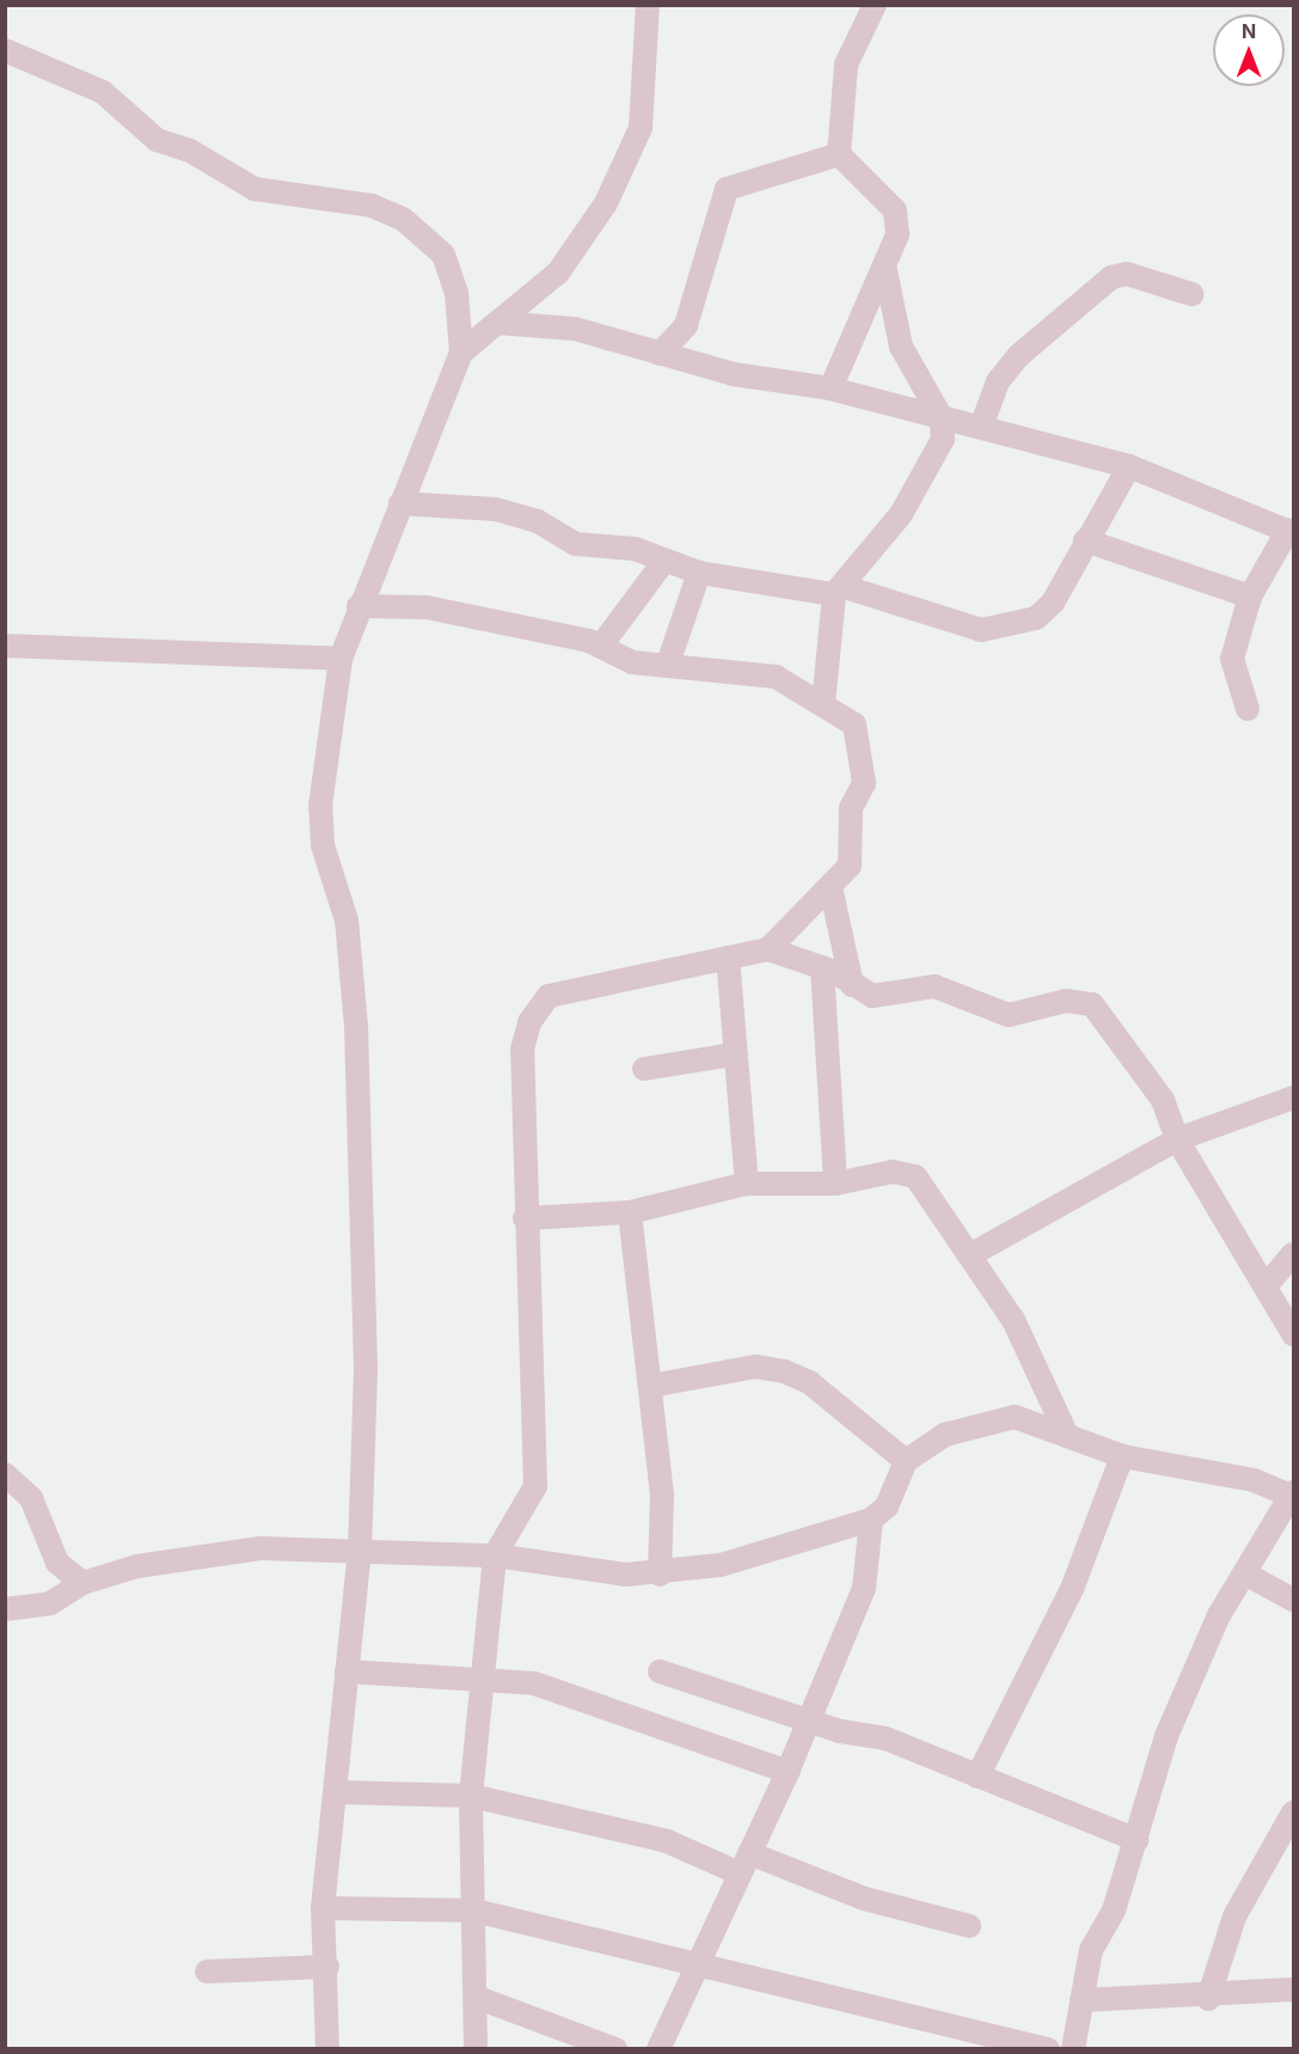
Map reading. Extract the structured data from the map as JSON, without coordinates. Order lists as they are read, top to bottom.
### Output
{
  "north": "top"
}
